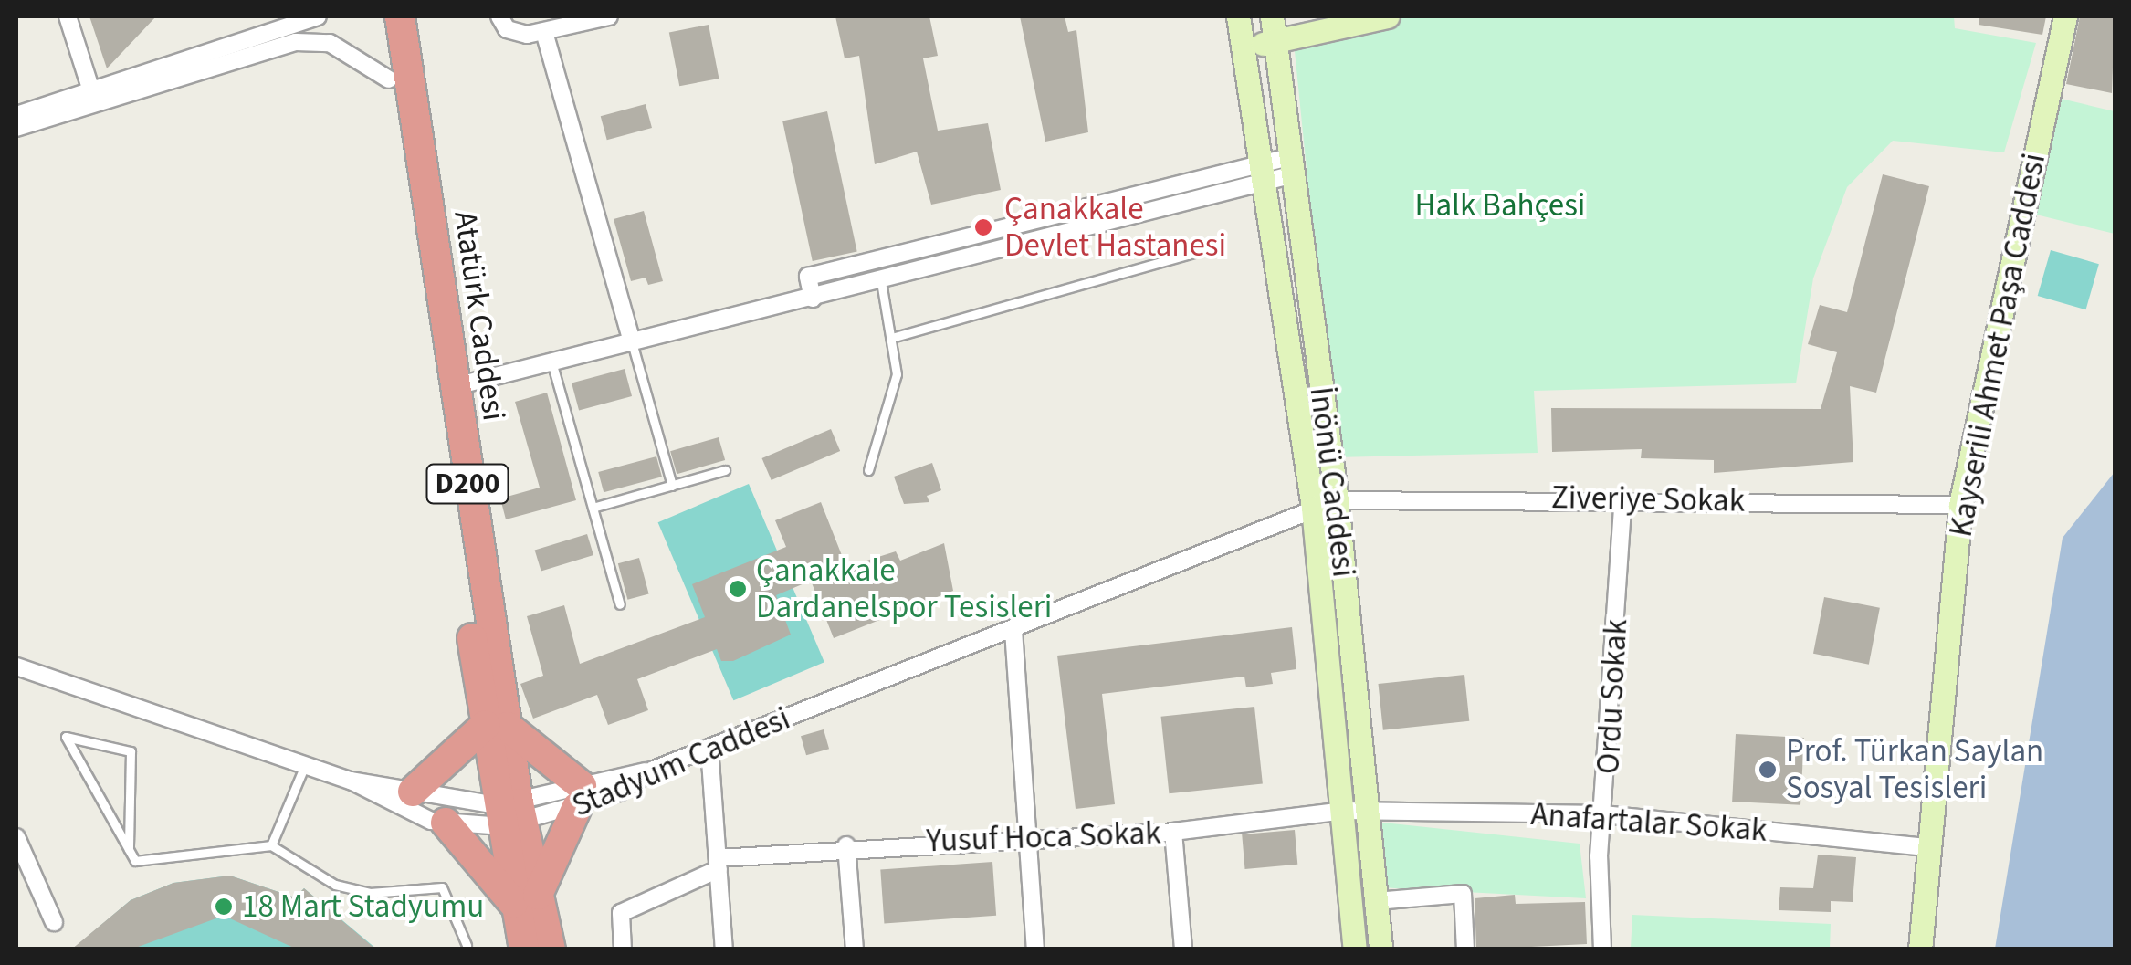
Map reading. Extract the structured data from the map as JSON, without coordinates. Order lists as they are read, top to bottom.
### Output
{
  "streets": {
    "highway": ["Atatürk Caddesi", "D200"],
    "main road": ["Kayserili Ahmet Paşa Caddesi", "İnönü Caddesi"],
    "street": [
      "Ziveriye Sokak",
      "Ordu Sokak",
      "Stadyum Caddesi",
      "Anafartalar Sokak",
      "Yusuf Hoca Sokak"
    ]
  },
  "crossings": [
    ["Atatürk Caddesi", "Stadyum Caddesi"],
    ["Kayserili Ahmet Paşa Caddesi", "Ziveriye Sokak"],
    ["Kayserili Ahmet Paşa Caddesi", "Anafartalar Sokak"],
    ["İnönü Caddesi", "Ziveriye Sokak"],
    ["İnönü Caddesi", "Stadyum Caddesi"],
    ["İnönü Caddesi", "Anafartalar Sokak"],
    ["İnönü Caddesi", "Yusuf Hoca Sokak"],
    ["Ziveriye Sokak", "Ordu Sokak"],
    ["Ziveriye Sokak", "Stadyum Caddesi"],
    ["Ordu Sokak", "Anafartalar Sokak"],
    ["Anafartalar Sokak", "Yusuf Hoca Sokak"]
  ],
  "parks": ["Halk Bahçesi"],
  "places": [
    "Çanakkale Devlet Hastanesi",
    "Çanakkale Dardanelspor Tesisleri",
    "Prof. Türkan Saylan Sosyal Tesisleri",
    "18 Mart Stadyumu"
  ]
}
